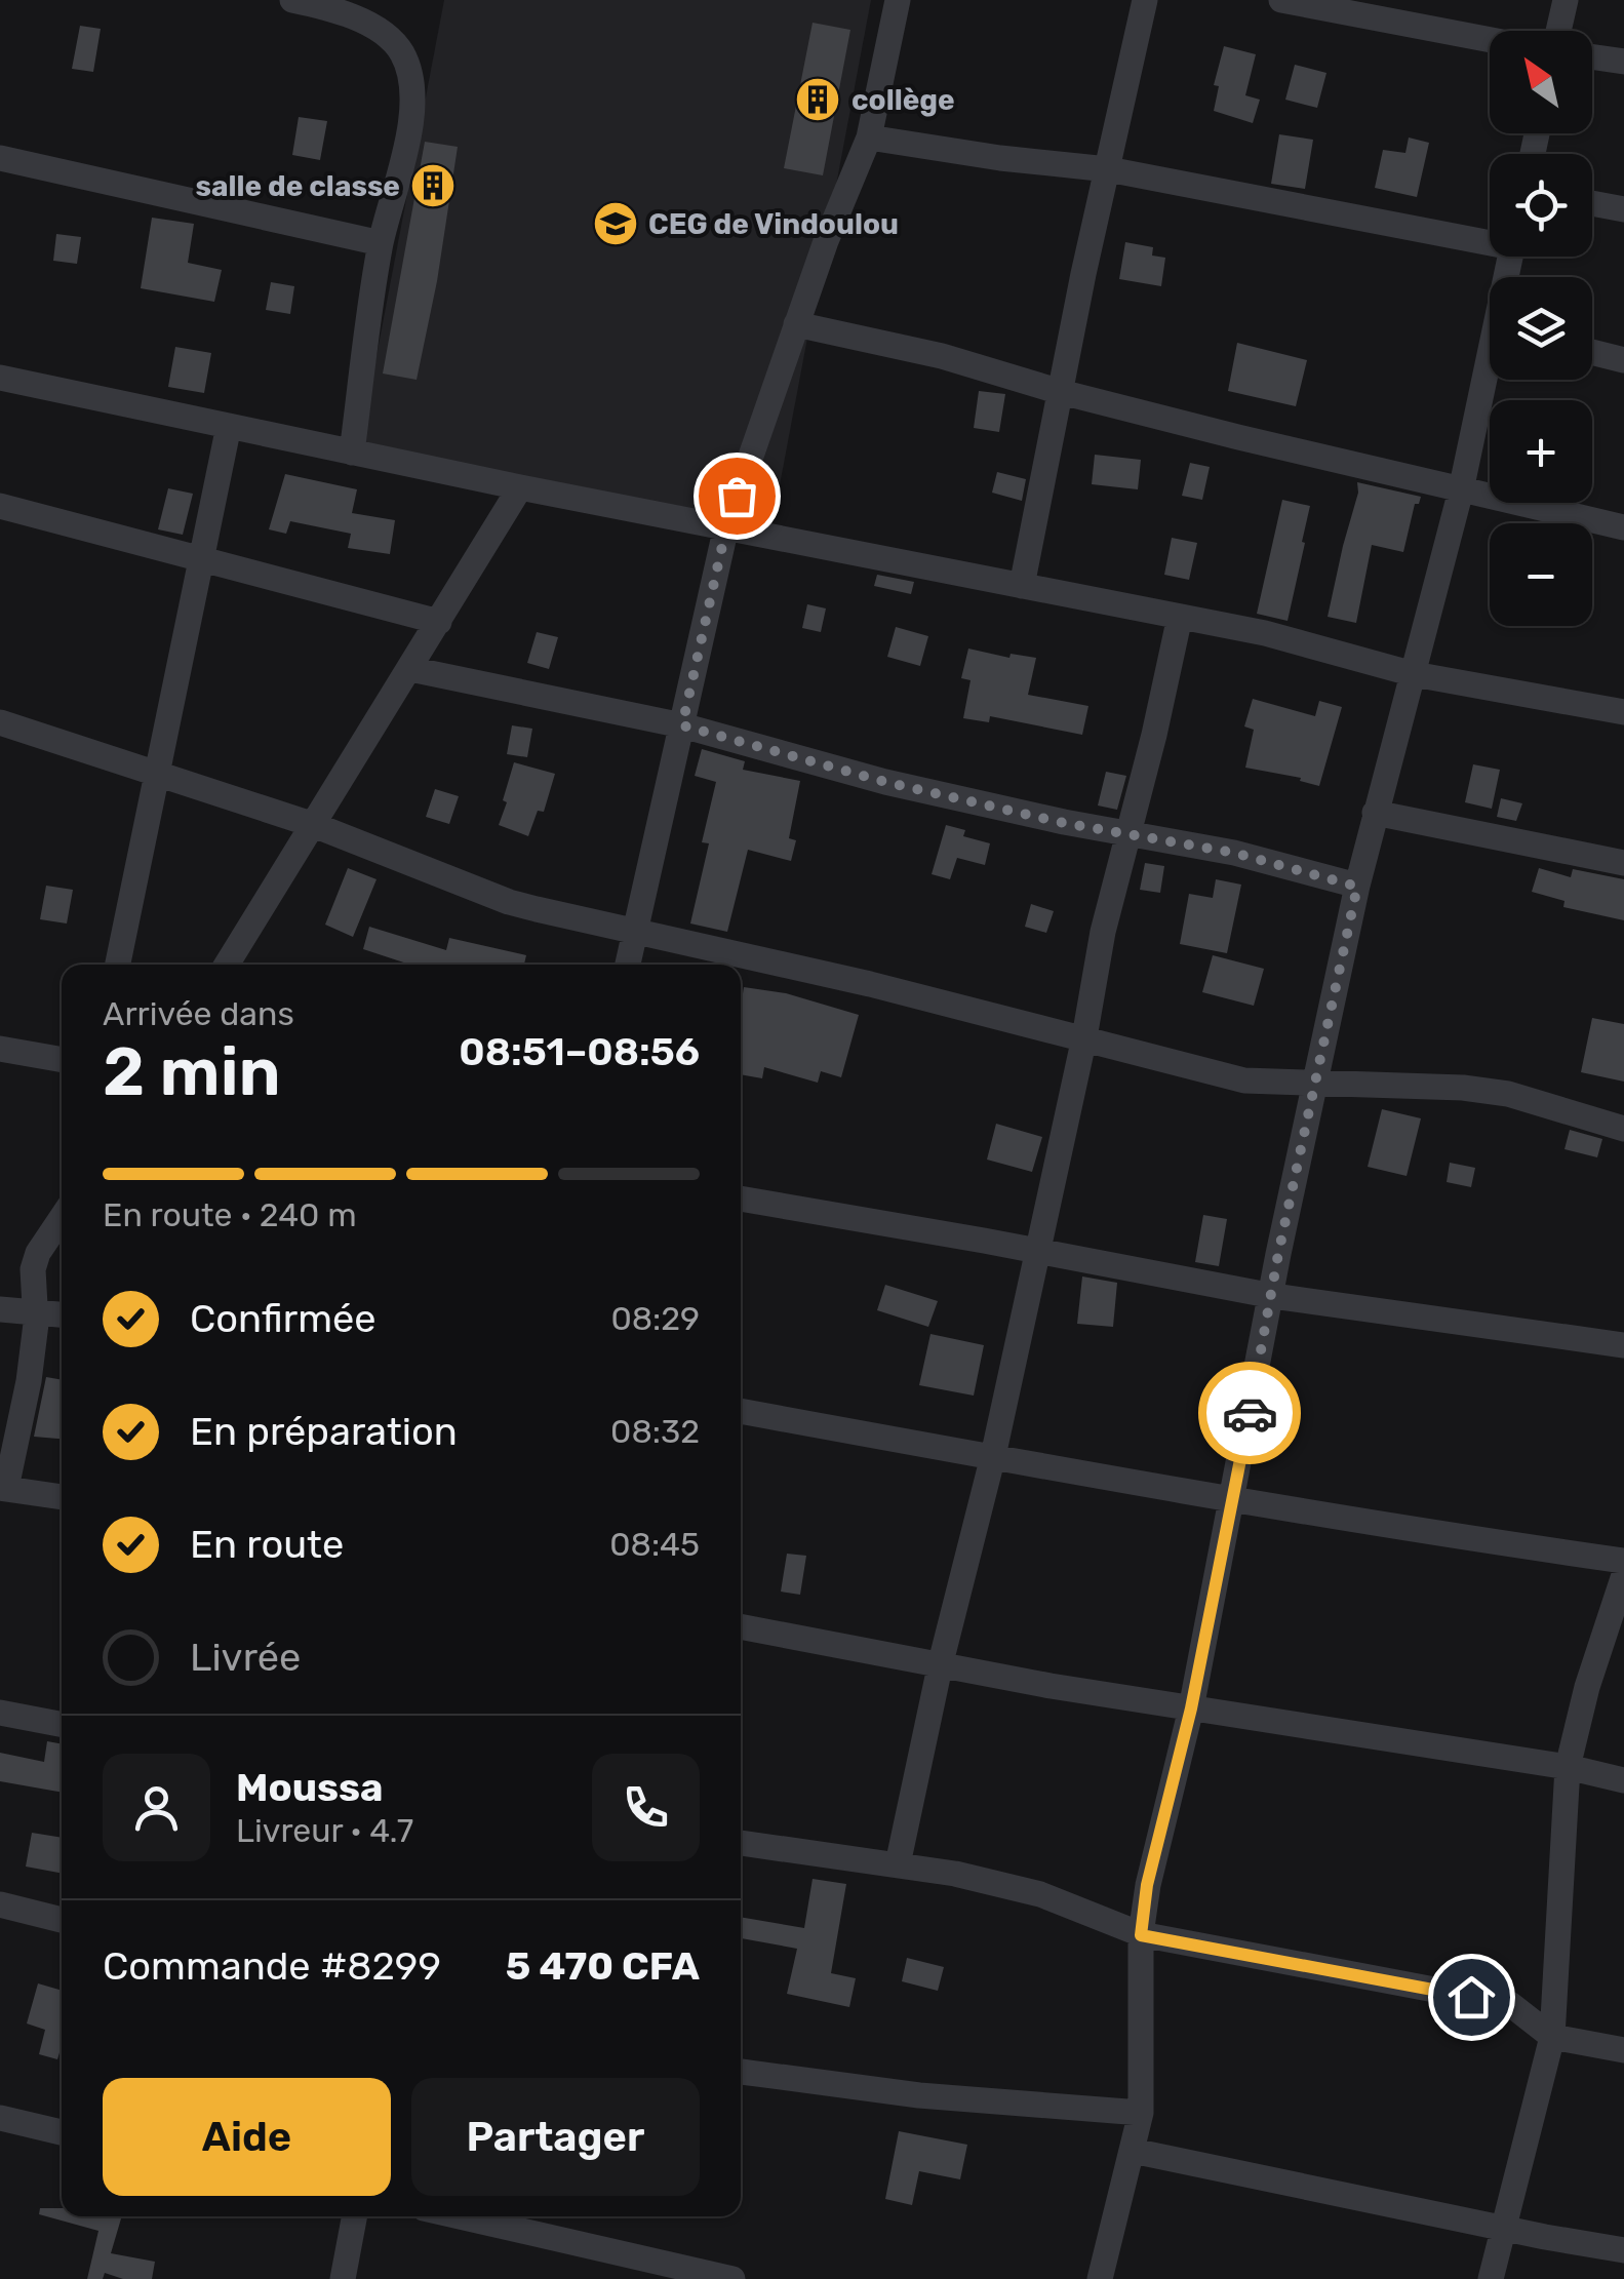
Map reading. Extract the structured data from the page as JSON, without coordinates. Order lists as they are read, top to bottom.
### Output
{
  "places": {
    "building": ["collège", "salle de classe"],
    "school or university": ["CEG de Vindoulou"]
  },
  "north": "top left",
  "page": {
    "map_buttons": ["+", "−"],
    "heading": ["2 min", "Arrivée dans", "08:51–08:56"],
    "panel": [
      "Moussa",
      "Livreur · 4.7",
      "Commande #8299",
      "5 470 CFA"
    ],
    "bar": "En route · 240 m",
    "list": [
      ["Confirmée", "08:29"],
      ["En préparation", "08:32"],
      ["En route", "08:45"],
      "Livrée"
    ],
    "buttons": ["Aide", "Partager"]
  }
}
